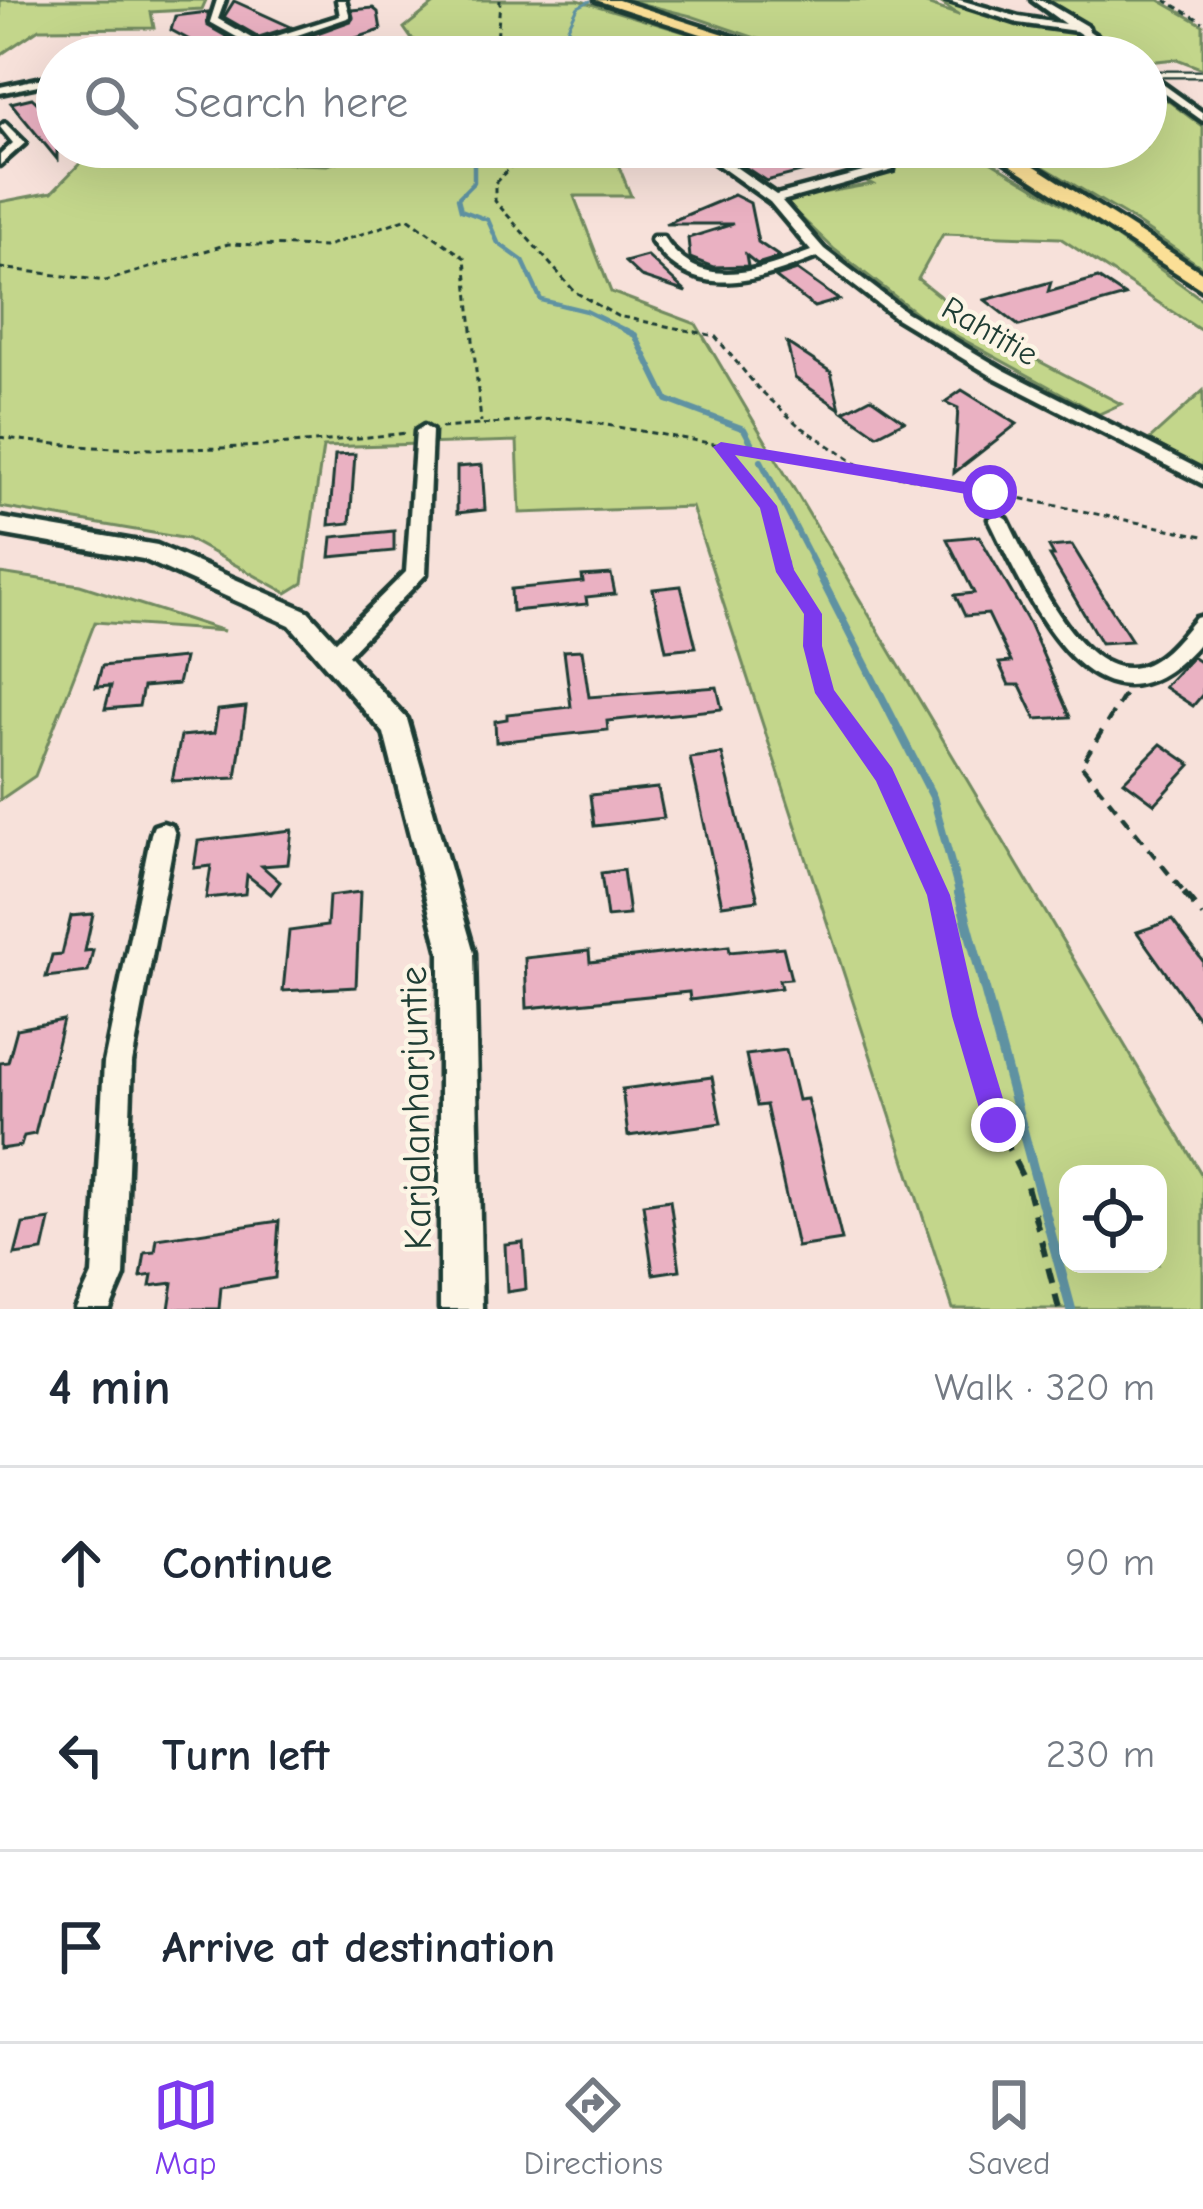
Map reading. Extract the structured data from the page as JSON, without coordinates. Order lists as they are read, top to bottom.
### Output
{
  "streets": {
    "street": ["Rahtitie", "Karjalanharjuntie"]
  },
  "page": {
    "search": "Search here",
    "heading": ["4 min", "Walk · 320 m"],
    "list": [
      ["Continue", "90 m"],
      ["Turn left", "230 m"],
      "Arrive at destination"
    ],
    "nav": ["Map", "Directions", "Saved"]
  }
}
